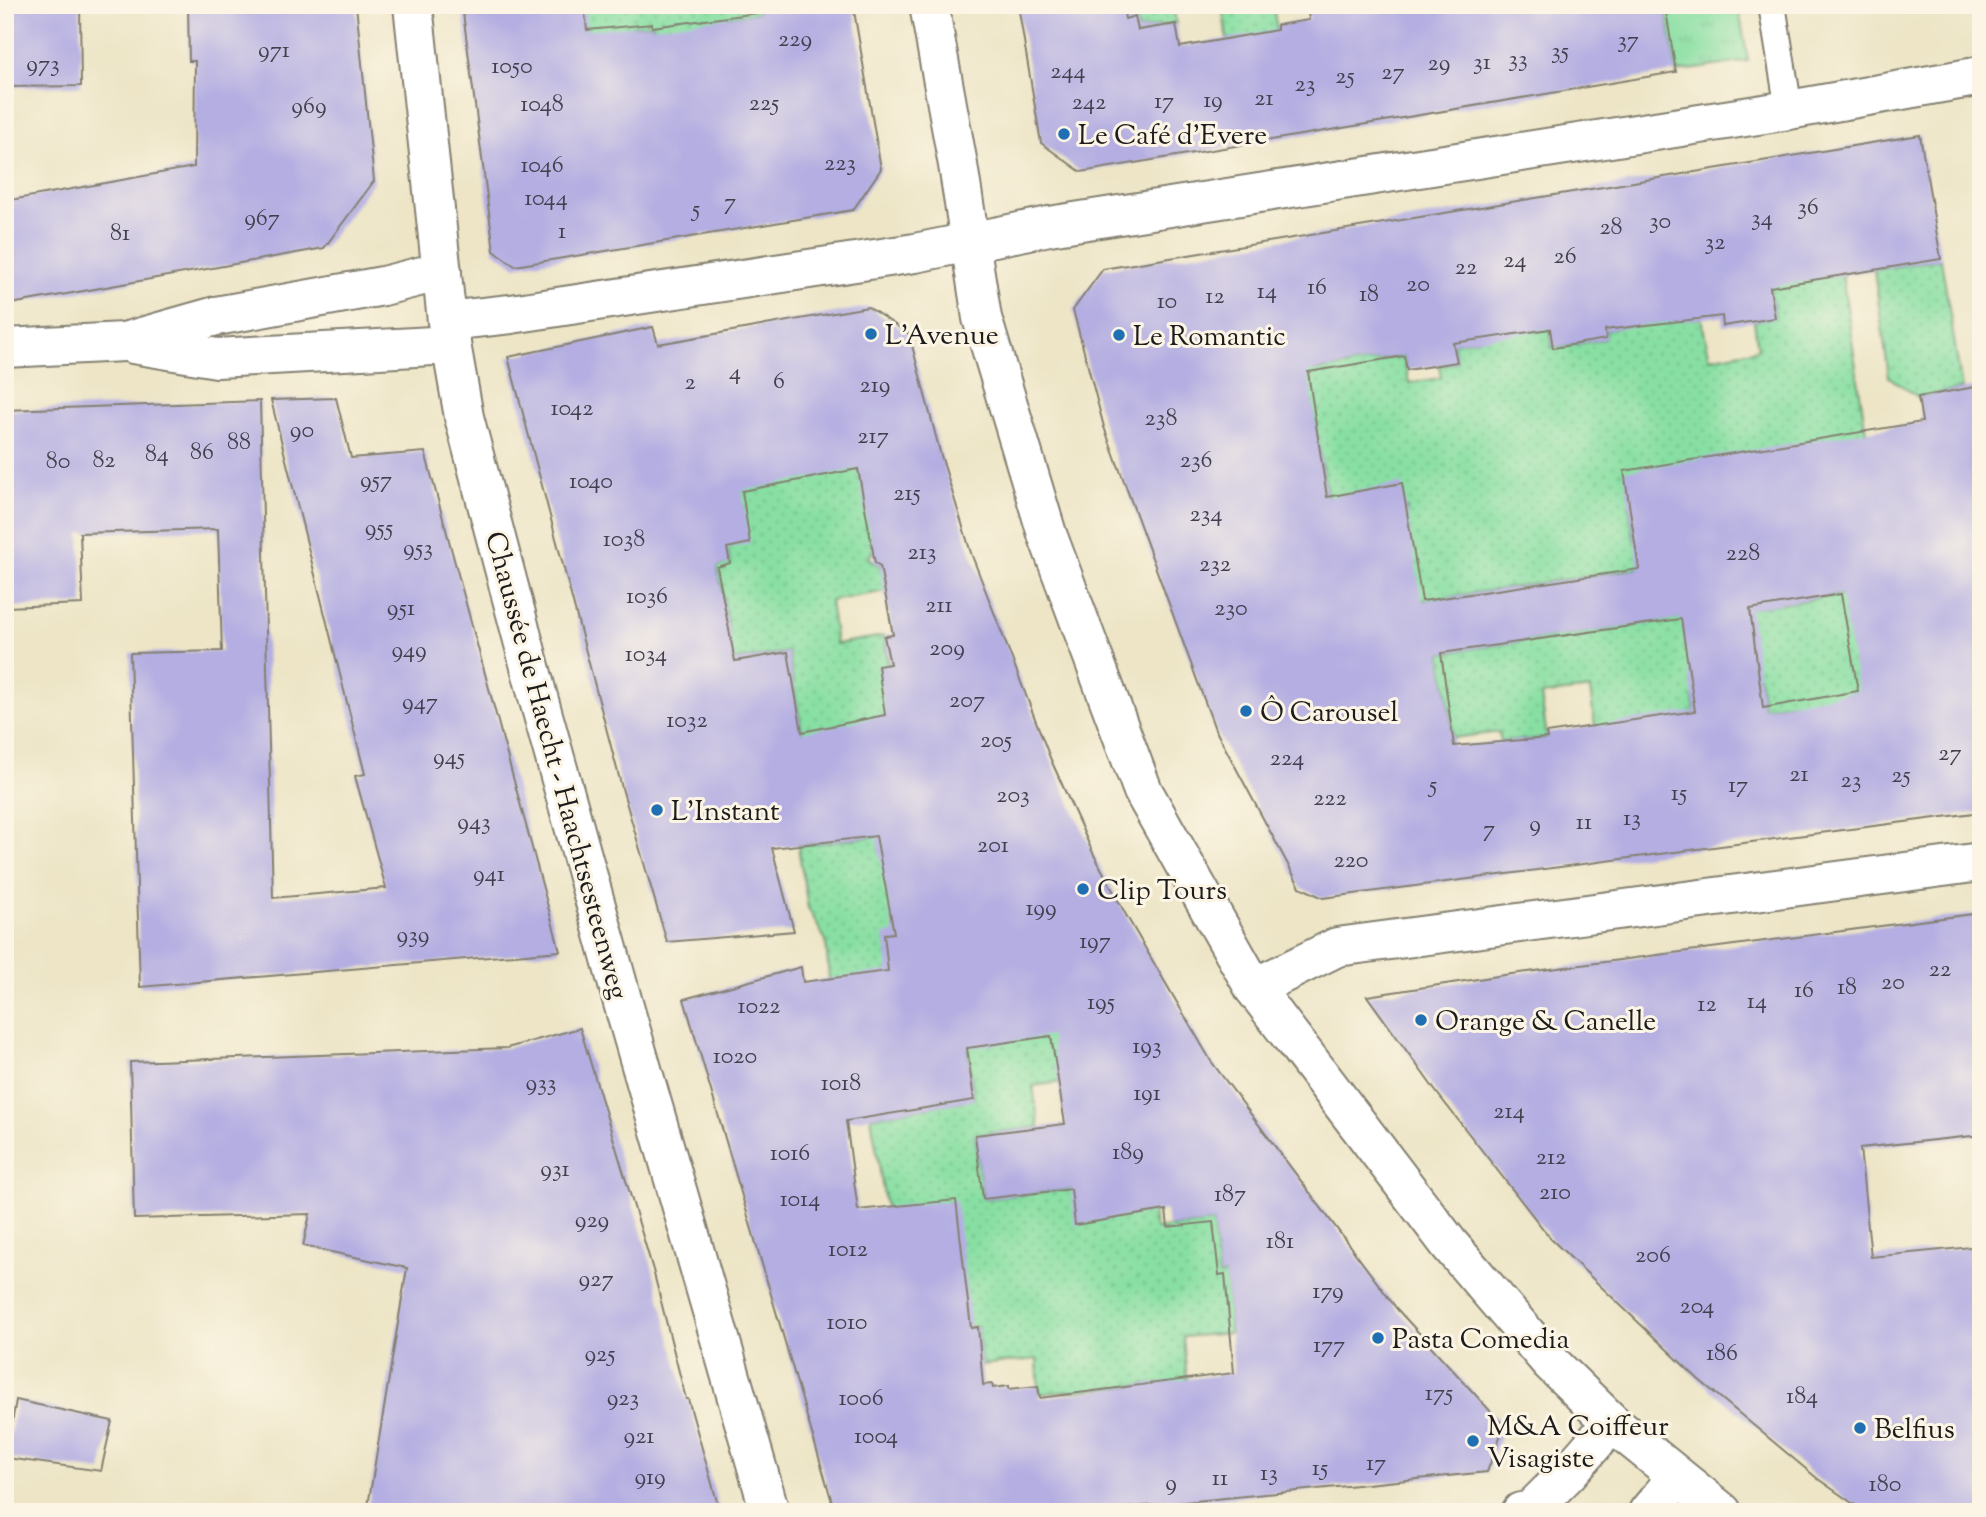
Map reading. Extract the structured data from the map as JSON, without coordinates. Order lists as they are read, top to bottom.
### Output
{
  "streets": {
    "street": ["Chaussée de Haecht - Haachtsesteenweg"]
  },
  "places": [
    "Le Café d'Evere",
    "L'Avenue",
    "Le Romantic",
    "Ô Carousel",
    "L'Instant",
    "Clip Tours",
    "Orange & Canelle",
    "Pasta Comedia",
    "Belfius",
    "M&A Coiffeur Visagiste"
  ],
  "house_numbers": [
    "229",
    "37",
    "971",
    "35",
    "33",
    "31",
    "29",
    "973",
    "1050",
    "244",
    "27",
    "25",
    "23",
    "21",
    "19",
    "17",
    "242",
    "225",
    "1048",
    "969",
    "223",
    "1046",
    "1044",
    "7",
    "36",
    "5",
    "967",
    "34",
    "30",
    "28",
    "1",
    "81",
    "32",
    "26",
    "24",
    "22",
    "20",
    "16",
    "14",
    "18",
    "12",
    "10",
    "4",
    "6",
    "2",
    "219",
    "1042",
    "238",
    "90",
    "217",
    "88",
    "86",
    "84",
    "82",
    "236",
    "80",
    "957",
    "1040",
    "215",
    "234",
    "955",
    "1038",
    "953",
    "213",
    "228",
    "232",
    "1036",
    "211",
    "951",
    "230",
    "209",
    "949",
    "1034",
    "207",
    "947",
    "1032",
    "205",
    "27",
    "945",
    "224",
    "21",
    "25",
    "23",
    "5",
    "17",
    "15",
    "203",
    "222",
    "13",
    "943",
    "11",
    "9",
    "7",
    "201",
    "220",
    "941",
    "199",
    "939",
    "197",
    "22",
    "20",
    "18",
    "16",
    "14",
    "195",
    "12",
    "1022",
    "193",
    "1020",
    "933",
    "1018",
    "191",
    "214",
    "189",
    "1016",
    "212",
    "931",
    "210",
    "187",
    "1014",
    "929",
    "181",
    "1012",
    "206",
    "927",
    "179",
    "204",
    "1010",
    "177",
    "186",
    "925",
    "175",
    "184",
    "923",
    "1006",
    "921",
    "1004",
    "17",
    "15",
    "13",
    "919",
    "11",
    "9",
    "180"
  ]
}
